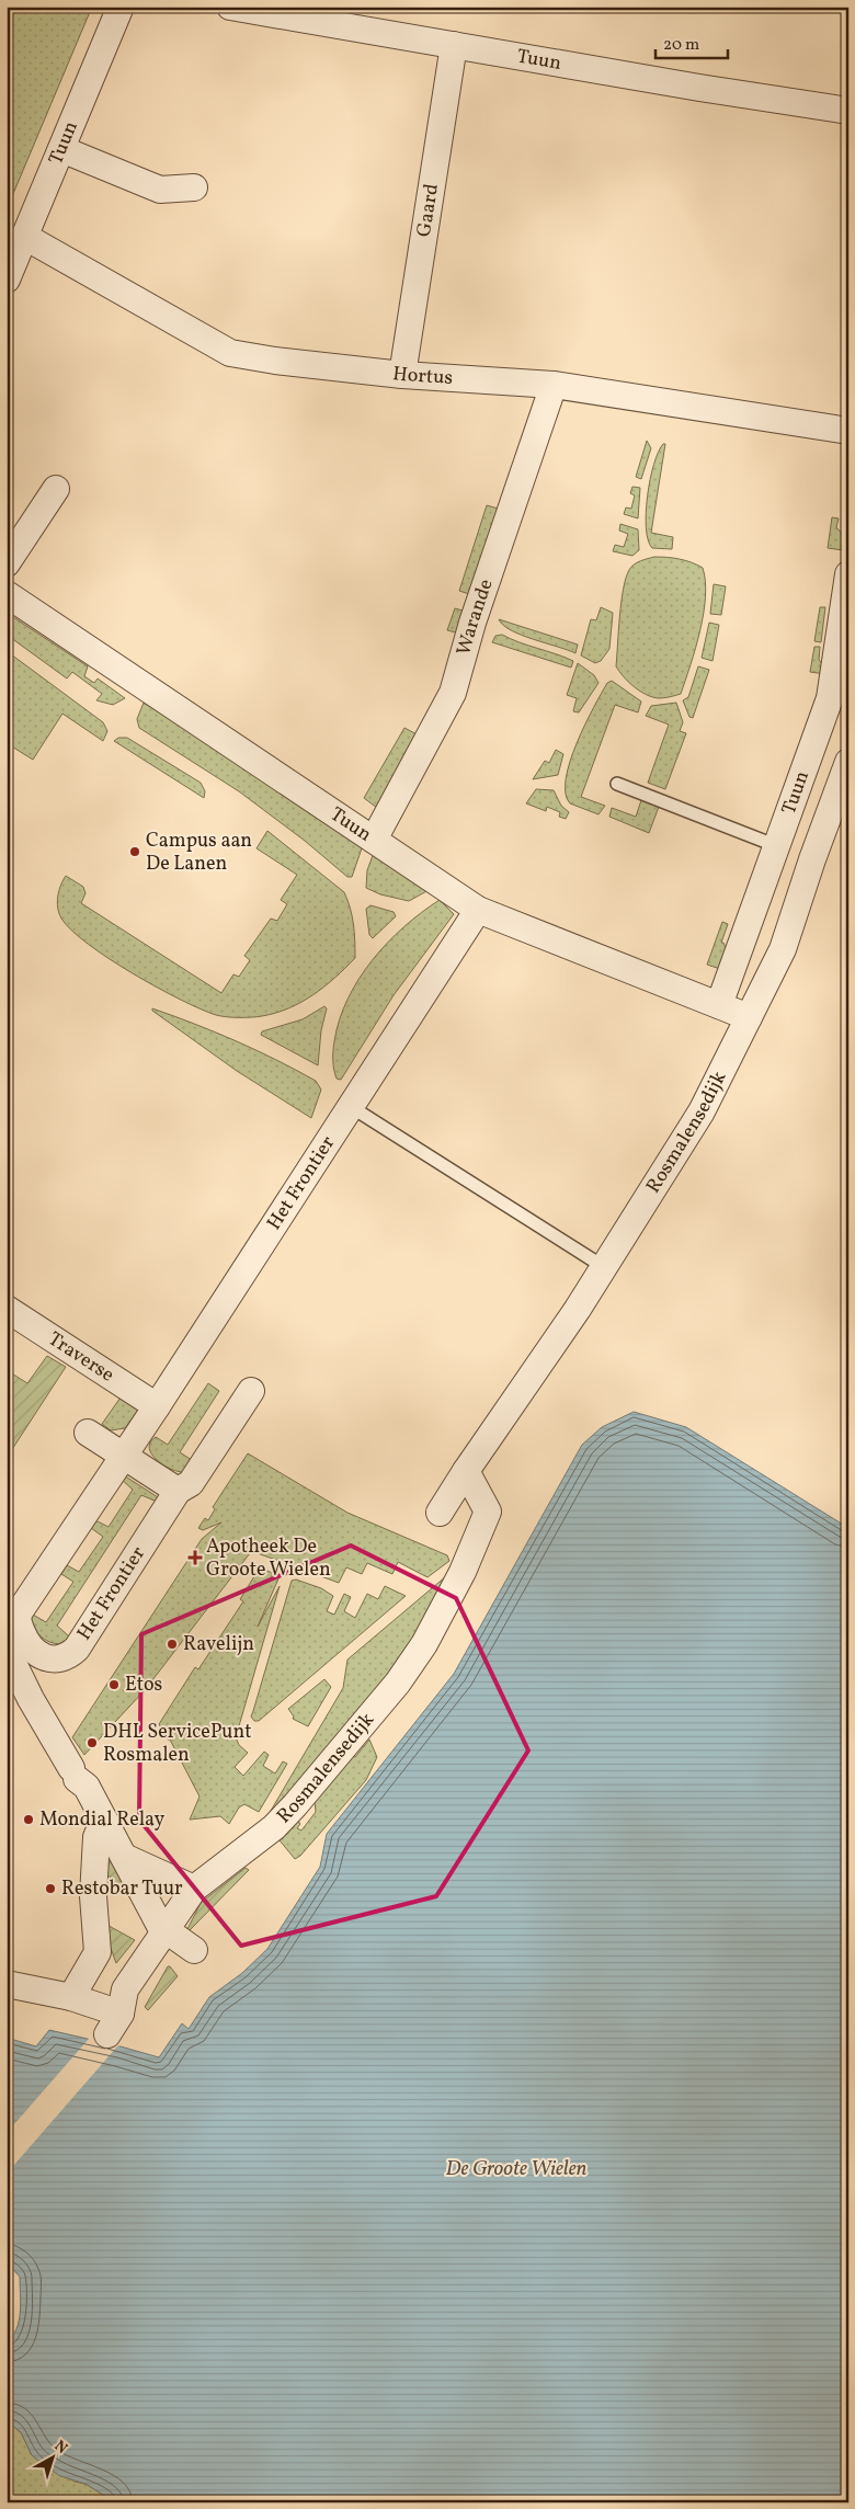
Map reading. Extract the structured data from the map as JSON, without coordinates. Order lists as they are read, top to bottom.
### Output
{
  "streets": {
    "street": [
      "Tuun",
      "Gaard",
      "Hortus",
      "Warande",
      "Rosmalensedijk",
      "Het Frontier",
      "Traverse"
    ]
  },
  "crossings": [
    ["Tuun", "Gaard"],
    ["Tuun", "Hortus"],
    ["Tuun", "Warande"],
    ["Tuun", "Rosmalensedijk"],
    ["Tuun", "Het Frontier"],
    ["Gaard", "Hortus"],
    ["Hortus", "Warande"],
    ["Rosmalensedijk", "Het Frontier"],
    ["Het Frontier", "Traverse"]
  ],
  "water": ["De Groote Wielen"],
  "places": {
    "other": [
      "Campus aan De Lanen",
      "Ravelijn",
      "Etos",
      "DHL ServicePunt Rosmalen",
      "Mondial Relay",
      "Restobar Tuur"
    ],
    "health": ["Apotheek De Groote Wielen"]
  },
  "scale_bar": "20 m",
  "north": "top right"
}
